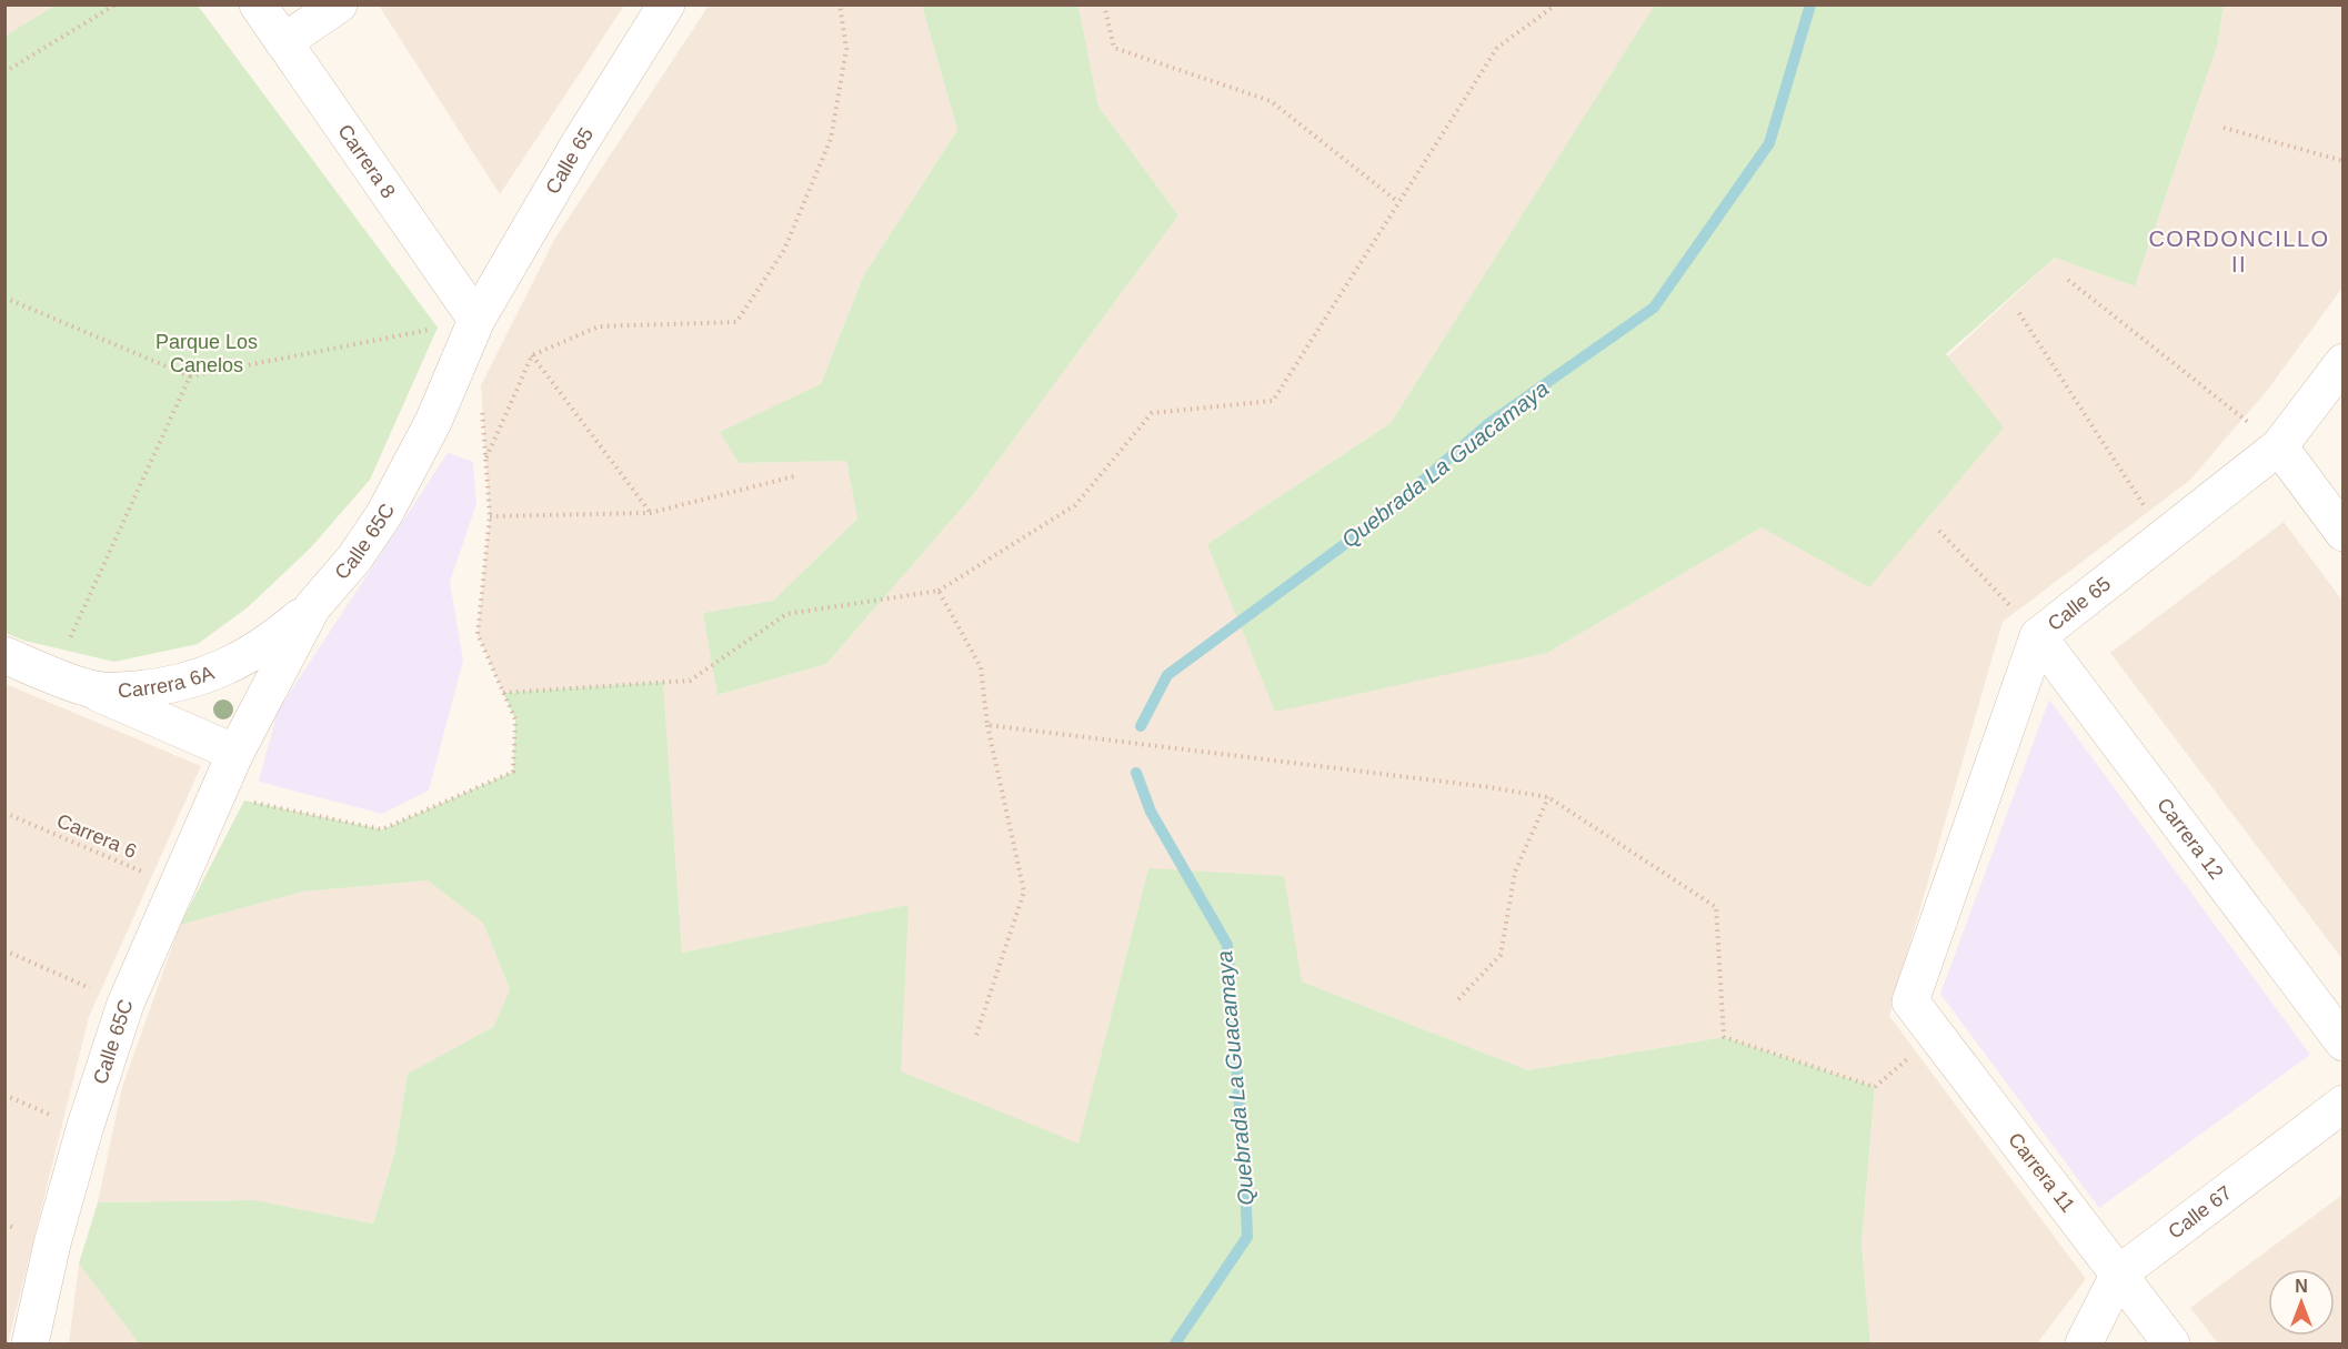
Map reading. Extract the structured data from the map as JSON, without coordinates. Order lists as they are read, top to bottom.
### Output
{
  "streets": {
    "street": [
      "Calle 65",
      "Carrera 8",
      "Calle 65C",
      "Carrera 6A",
      "Carrera 12",
      "Carrera 11",
      "Calle 67"
    ],
    "path": ["Carrera 6"]
  },
  "crossings": [
    ["Calle 65", "Carrera 8"],
    ["Calle 65", "Calle 65C"],
    ["Calle 65", "Carrera 12"],
    ["Calle 65", "Carrera 11"],
    ["Carrera 8", "Calle 65C"],
    ["Calle 65C", "Carrera 6A"],
    ["Calle 65C", "Carrera 6"],
    ["Carrera 11", "Calle 67"]
  ],
  "districts": ["CORDONCILLO II"],
  "water": ["Quebrada La Guacamaya"],
  "parks": ["Parque Los Canelos"],
  "north": "top"
}
